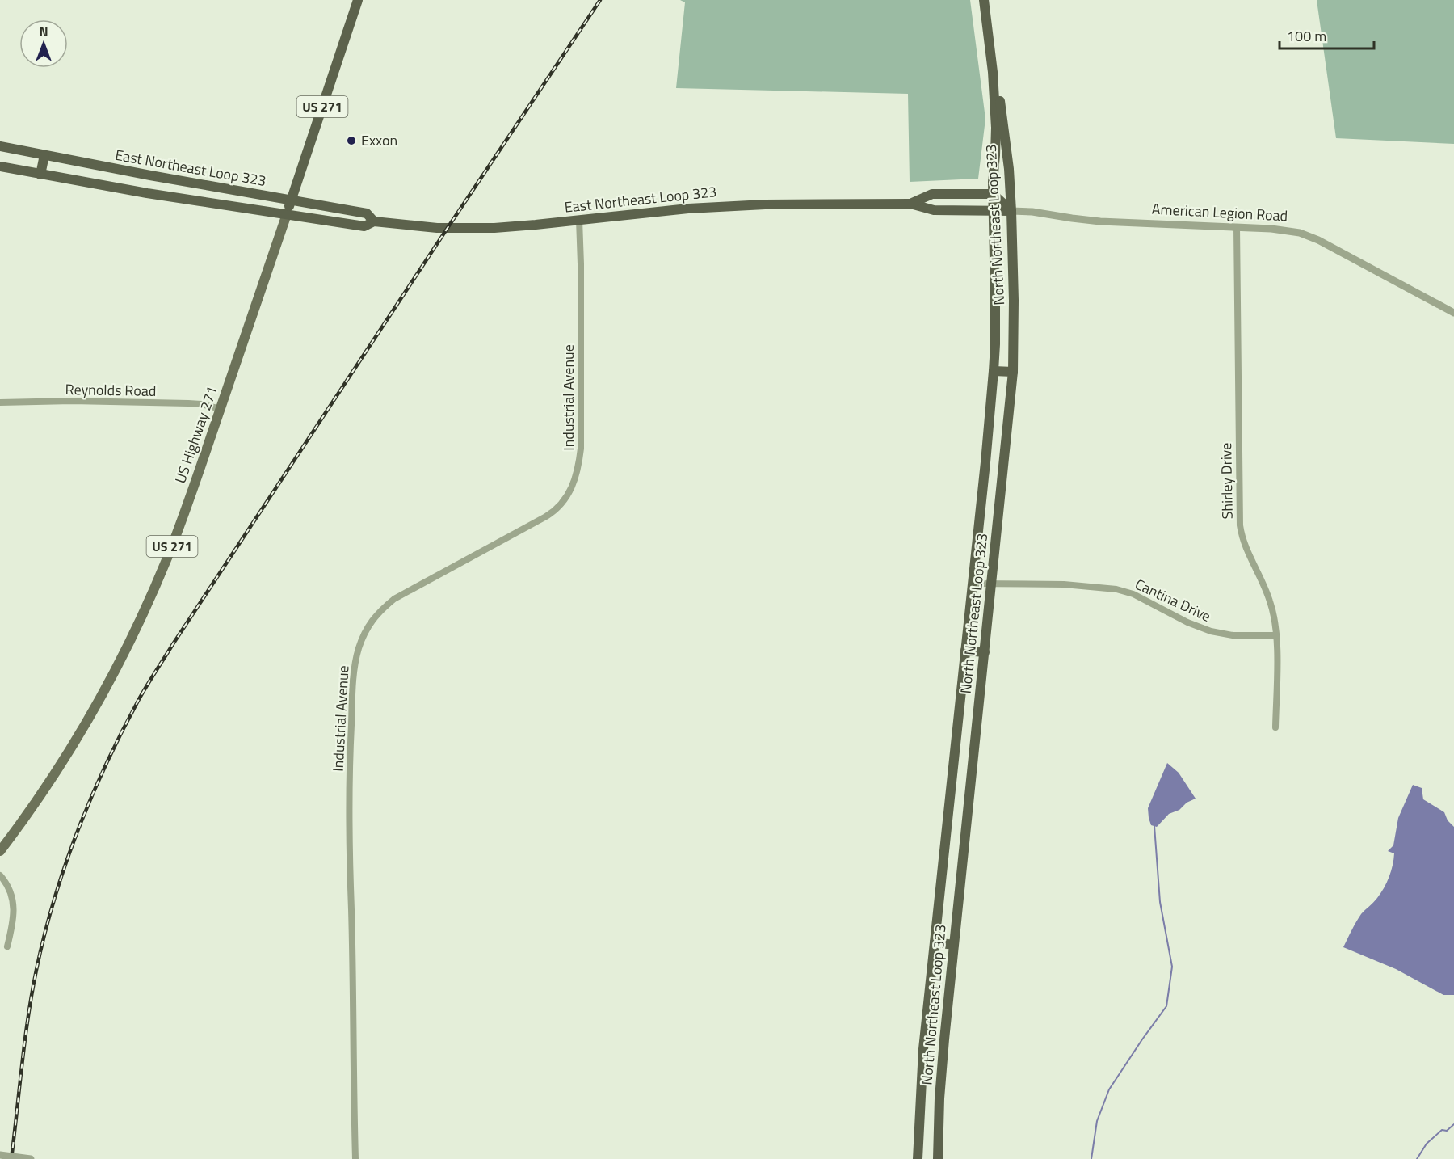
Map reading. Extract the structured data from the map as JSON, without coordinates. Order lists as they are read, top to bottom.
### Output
{
  "streets": {
    "highway": [
      "US 271",
      "East Northeast Loop 323",
      "American Legion Road",
      "North Northeast Loop 323",
      "US Highway 271"
    ],
    "street": [
      "Reynolds Road",
      "Industrial Avenue",
      "Shirley Drive",
      "Cantina Drive"
    ]
  },
  "crossings": [
    ["East Northeast Loop 323", "American Legion Road"],
    ["East Northeast Loop 323", "North Northeast Loop 323"],
    ["East Northeast Loop 323", "Industrial Avenue"],
    ["East Northeast Loop 323", "US Highway 271"],
    ["American Legion Road", "North Northeast Loop 323"],
    ["American Legion Road", "Shirley Drive"],
    ["North Northeast Loop 323", "Cantina Drive"],
    ["Reynolds Road", "US Highway 271"],
    ["Shirley Drive", "Cantina Drive"]
  ],
  "places": ["Exxon"],
  "scale_bar": "100 m",
  "north": "top"
}
